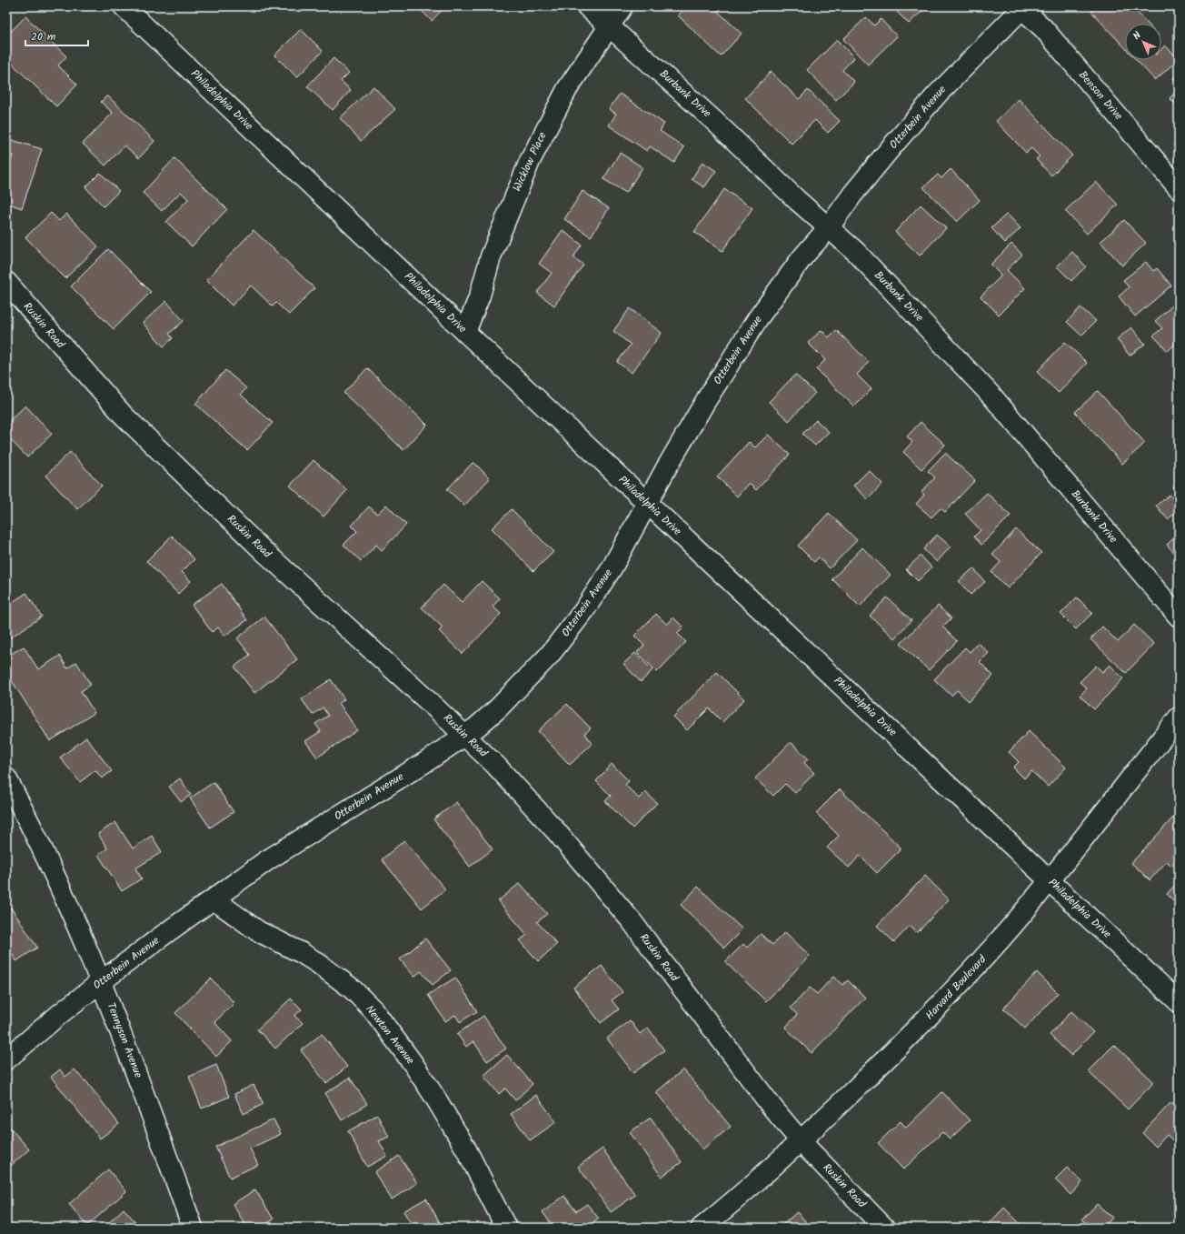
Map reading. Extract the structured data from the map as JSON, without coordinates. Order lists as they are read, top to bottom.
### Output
{
  "streets": {
    "street": [
      "Burbank Drive",
      "Benson Drive",
      "Philadelphia Drive",
      "Otterbein Avenue",
      "Wicklow Place",
      "Ruskin Road",
      "Harvard Boulevard",
      "Newton Avenue",
      "Tennyson Avenue"
    ]
  },
  "crossings": [
    ["Burbank Drive", "Otterbein Avenue"],
    ["Burbank Drive", "Wicklow Place"],
    ["Benson Drive", "Otterbein Avenue"],
    ["Philadelphia Drive", "Otterbein Avenue"],
    ["Philadelphia Drive", "Wicklow Place"],
    ["Philadelphia Drive", "Harvard Boulevard"],
    ["Otterbein Avenue", "Ruskin Road"],
    ["Otterbein Avenue", "Newton Avenue"],
    ["Otterbein Avenue", "Tennyson Avenue"],
    ["Ruskin Road", "Harvard Boulevard"]
  ],
  "scale_bar": "20 m",
  "north": "top left"
}
